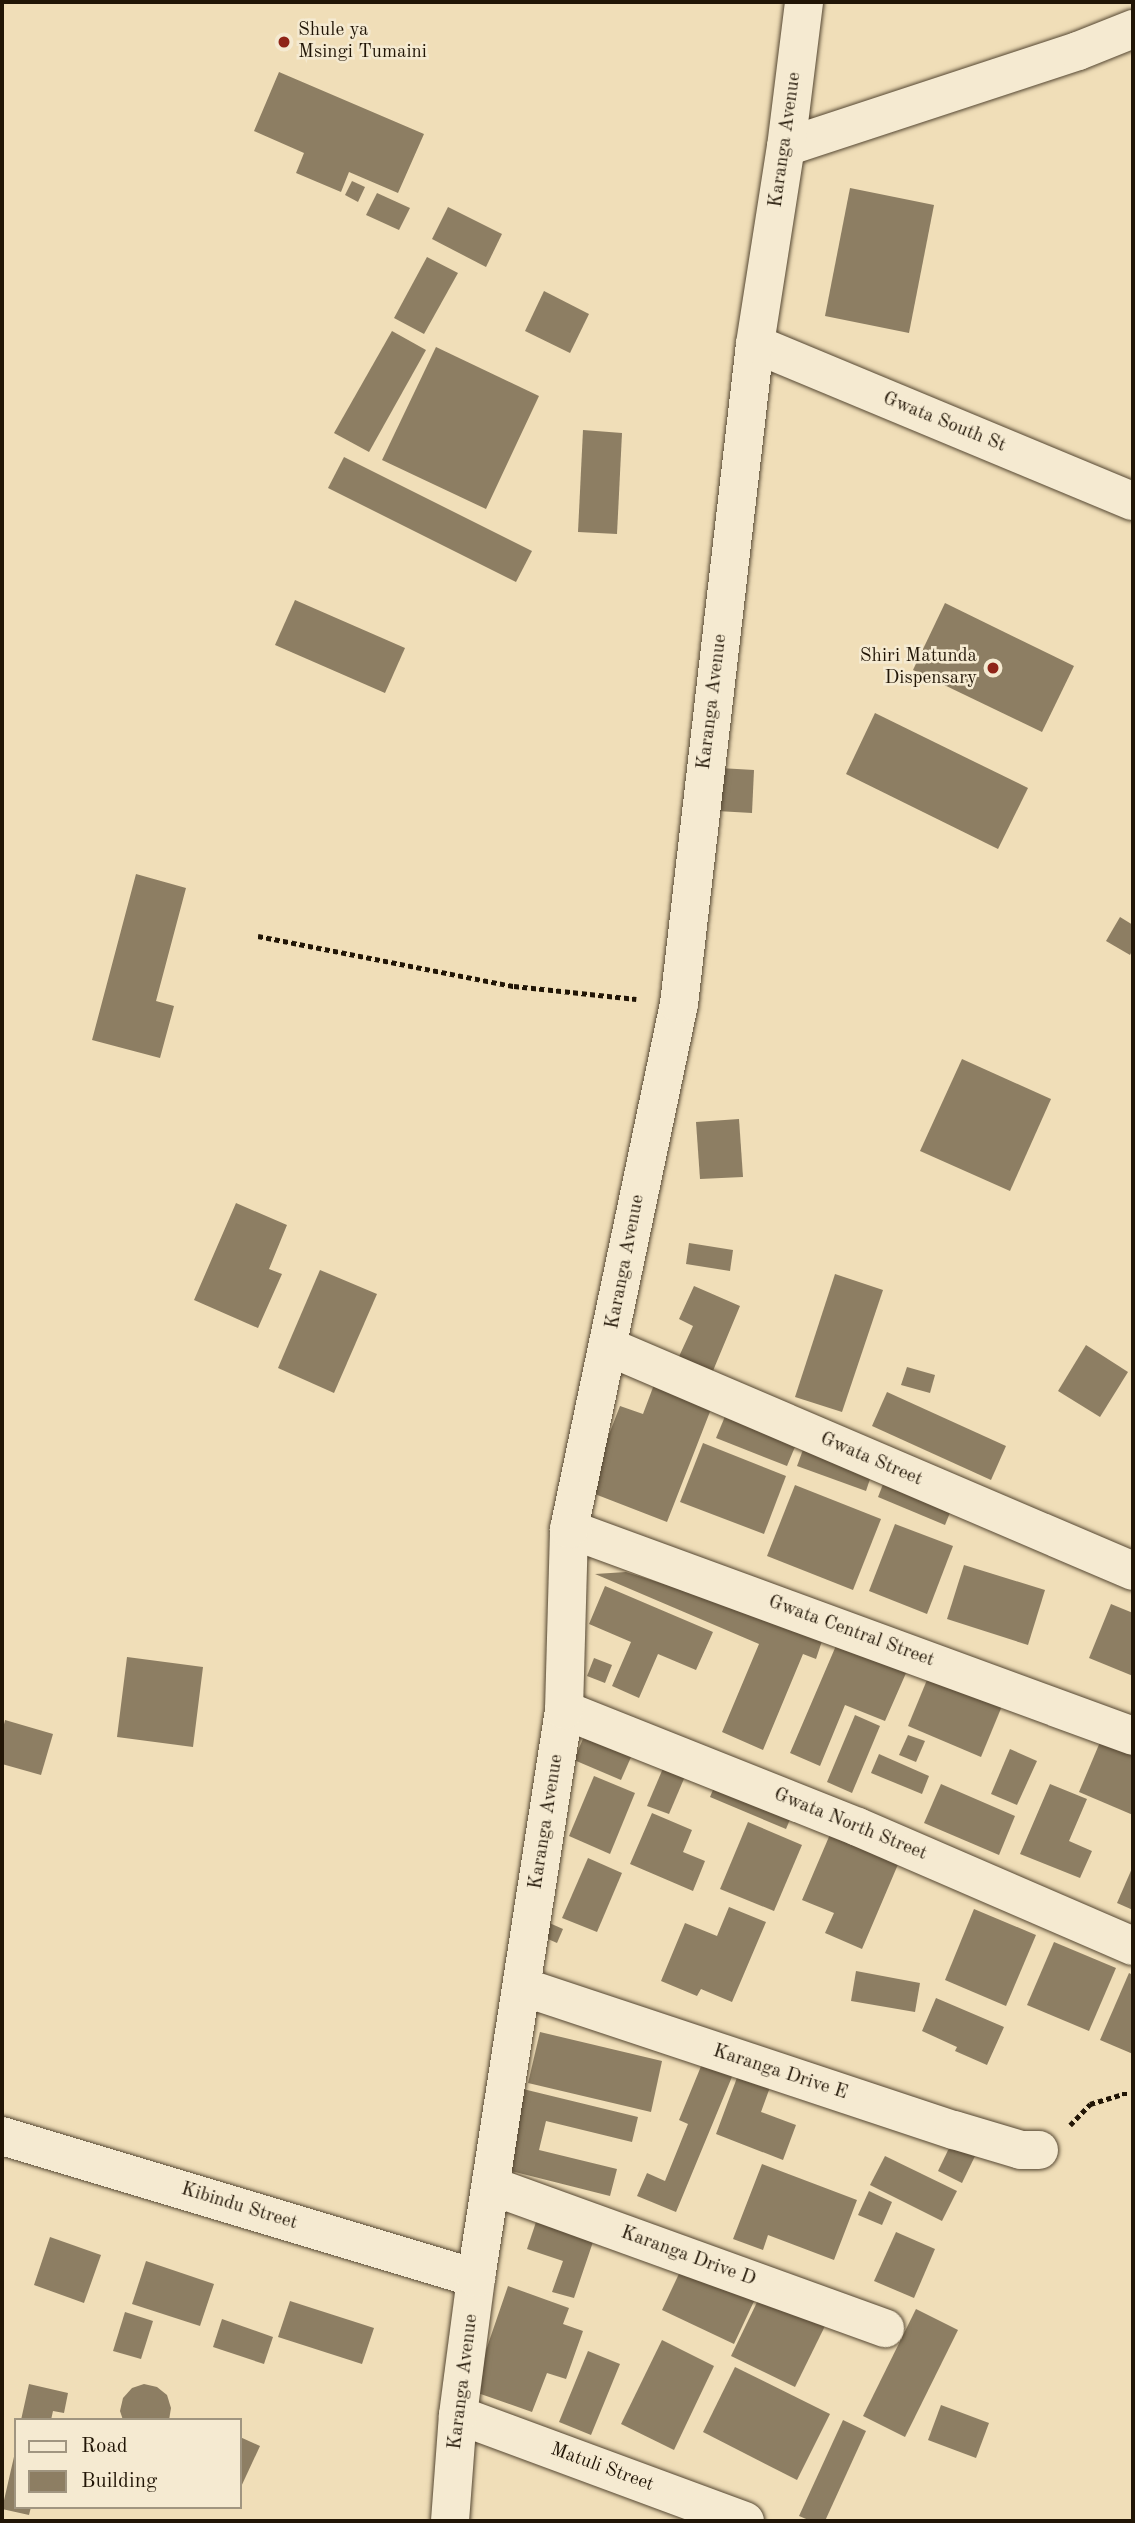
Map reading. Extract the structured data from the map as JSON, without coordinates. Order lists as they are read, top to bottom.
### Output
{
  "streets": {
    "street": [
      "Karanga Avenue",
      "Gwata South St",
      "Gwata Street",
      "Gwata Central Street",
      "Gwata North Street",
      "Karanga Drive E",
      "Kibindu Street",
      "Karanga Drive D",
      "Matuli Street"
    ]
  },
  "crossings": [
    ["Karanga Avenue", "Gwata South St"],
    ["Karanga Avenue", "Gwata Street"],
    ["Karanga Avenue", "Gwata Central Street"],
    ["Karanga Avenue", "Gwata North Street"],
    ["Karanga Avenue", "Karanga Drive E"],
    ["Karanga Avenue", "Kibindu Street"],
    ["Karanga Avenue", "Karanga Drive D"],
    ["Karanga Avenue", "Matuli Street"]
  ],
  "places": ["Shule ya Msingi Tumaini", "Shiri Matunda Dispensary"],
  "legend": ["Road", "Building"]
}
